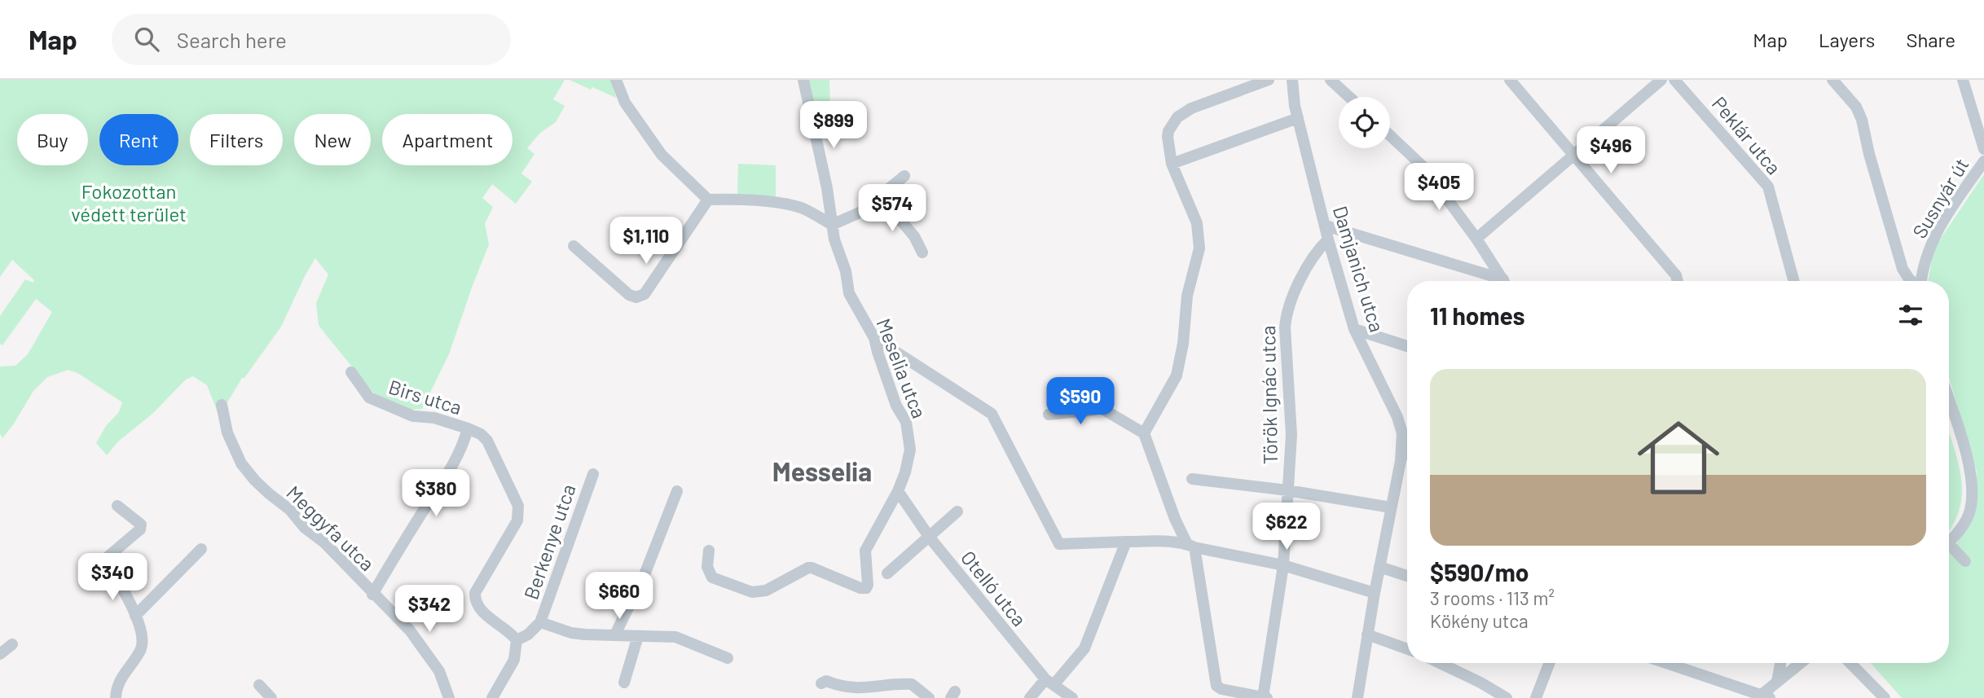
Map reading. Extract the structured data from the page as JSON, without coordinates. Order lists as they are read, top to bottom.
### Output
{
  "streets": {
    "street": [
      "Peklár utca",
      "Susnyár út",
      "Damjanich utca",
      "Meselia utca",
      "Török Ignác utca",
      "Birs utca",
      "Meggyfa utca",
      "Berkenye utca",
      "Otelló utca"
    ]
  },
  "crossings": [
    ["Damjanich utca", "Török Ignác utca"],
    ["Meselia utca", "Otelló utca"]
  ],
  "districts": ["Messelia"],
  "parks": ["Fokozottan védett terület"],
  "page": {
    "header": "Map",
    "search": "Search here",
    "nav": ["Map", "Layers", "Share"],
    "price": [
      "$899",
      "$496",
      "$405",
      "$574",
      "$1,110",
      "$590",
      "$380",
      "$622",
      "$340",
      "$660",
      "$342"
    ],
    "chip": [
      "Buy",
      "Rent",
      "Filters",
      "New",
      "Apartment"
    ],
    "heading": "11 homes",
    "list": [
      {
        "name": "$590/mo",
        "note": "3 rooms · 113 m² · Kökény utca"
      }
    ]
  }
}
